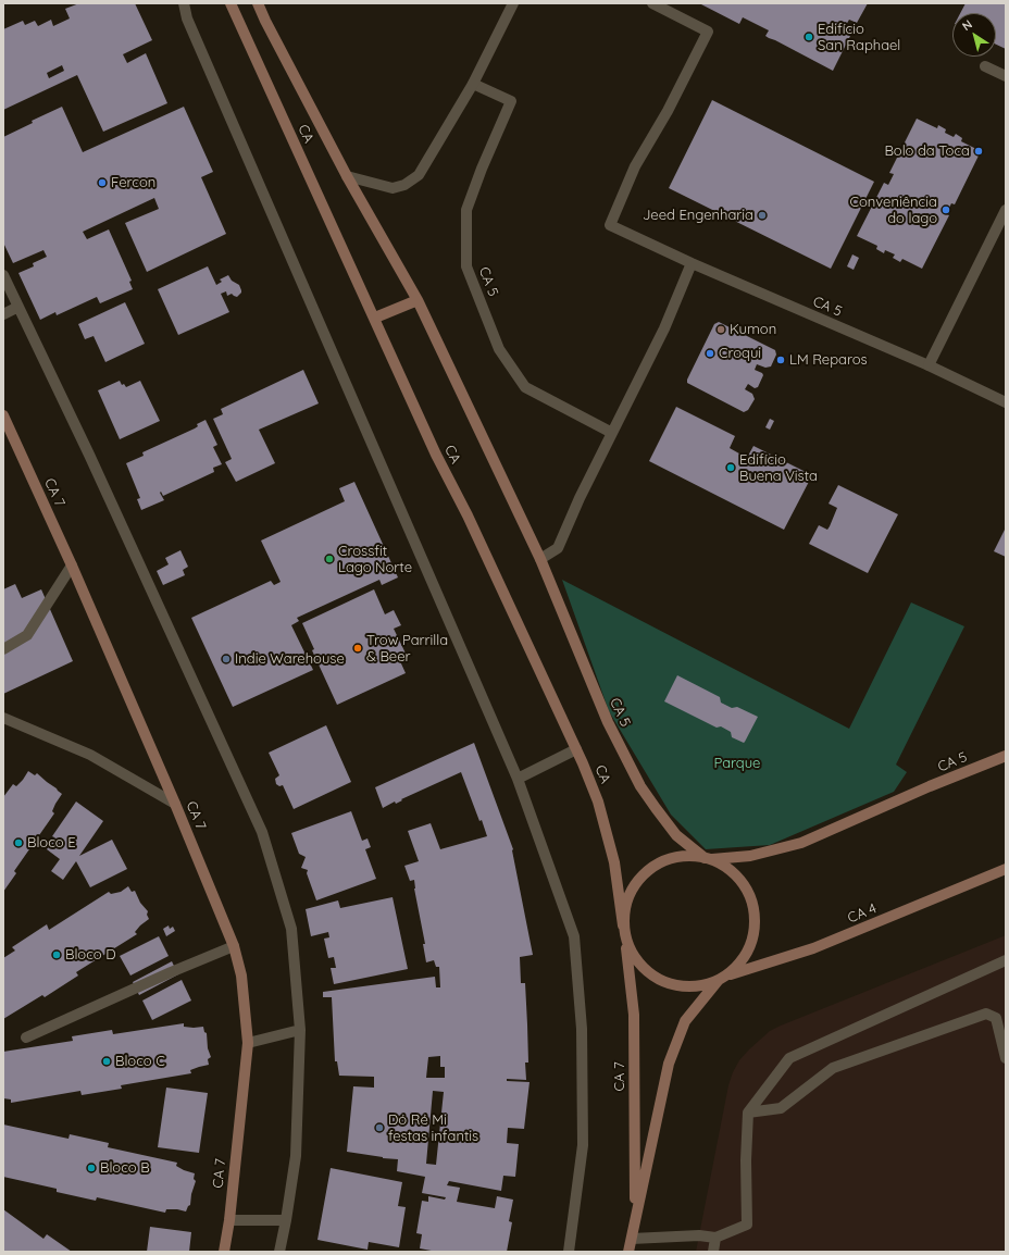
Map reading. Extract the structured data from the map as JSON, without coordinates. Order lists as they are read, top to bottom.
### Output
{
  "streets": {
    "street": [
      "CA",
      "CA 5",
      "CA 7",
      "CA 4"
    ]
  },
  "crossings": [
    ["CA", "CA 5"],
    ["CA", "CA 7"],
    ["CA", "CA 4"],
    ["CA 5", "CA 7"],
    ["CA 5", "CA 4"],
    ["CA 7", "CA 4"]
  ],
  "parks": ["Parque"],
  "places": [
    "Edifício San Raphael",
    "Bolo da Toca",
    "Fercon",
    "Conveniência do lago",
    "Jeed Engenharia",
    "Kumon",
    "Croqui",
    "LM Reparos",
    "Edifício Buena Vista",
    "Crossfit Lago Norte",
    "Trow Parrilla & Beer",
    "Indie Warehouse",
    "Bloco E",
    "Bloco D",
    "Bloco C",
    "Dó Ré Mi festas infantis",
    "Bloco B"
  ],
  "north": "top left"
}
